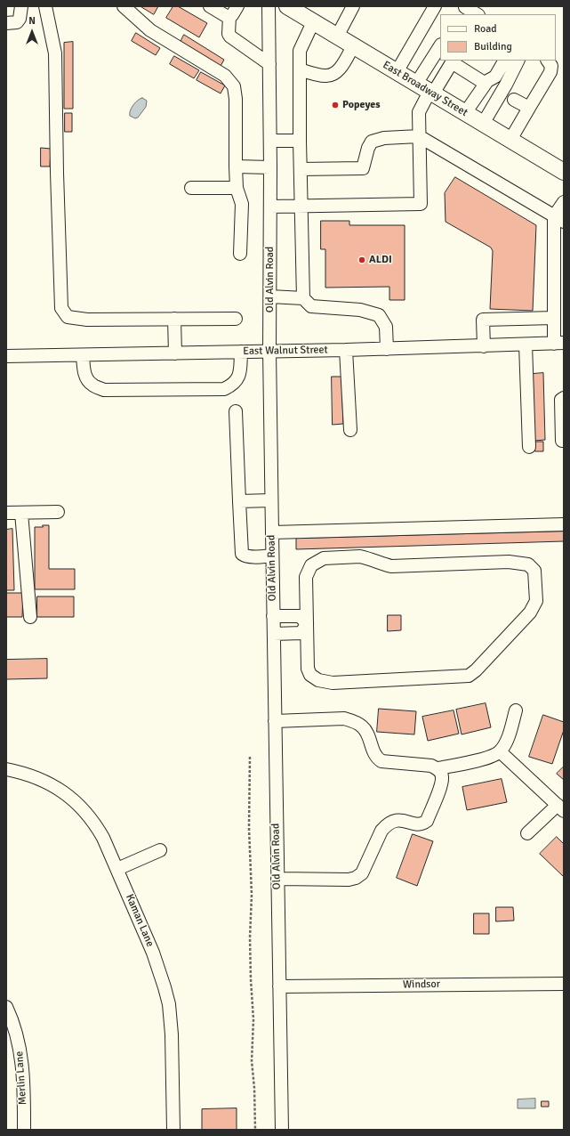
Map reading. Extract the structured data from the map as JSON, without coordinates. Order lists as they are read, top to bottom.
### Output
{
  "streets": {
    "main road": ["East Broadway Street"],
    "street": [
      "Old Alvin Road",
      "East Walnut Street",
      "Kaman Lane",
      "Windsor",
      "Merlin Lane"
    ]
  },
  "crossings": [
    ["Old Alvin Road", "East Walnut Street"],
    ["Old Alvin Road", "Windsor"]
  ],
  "places": ["Popeyes", "ALDI"],
  "legend": ["Road", "Building"],
  "north": "top"
}
